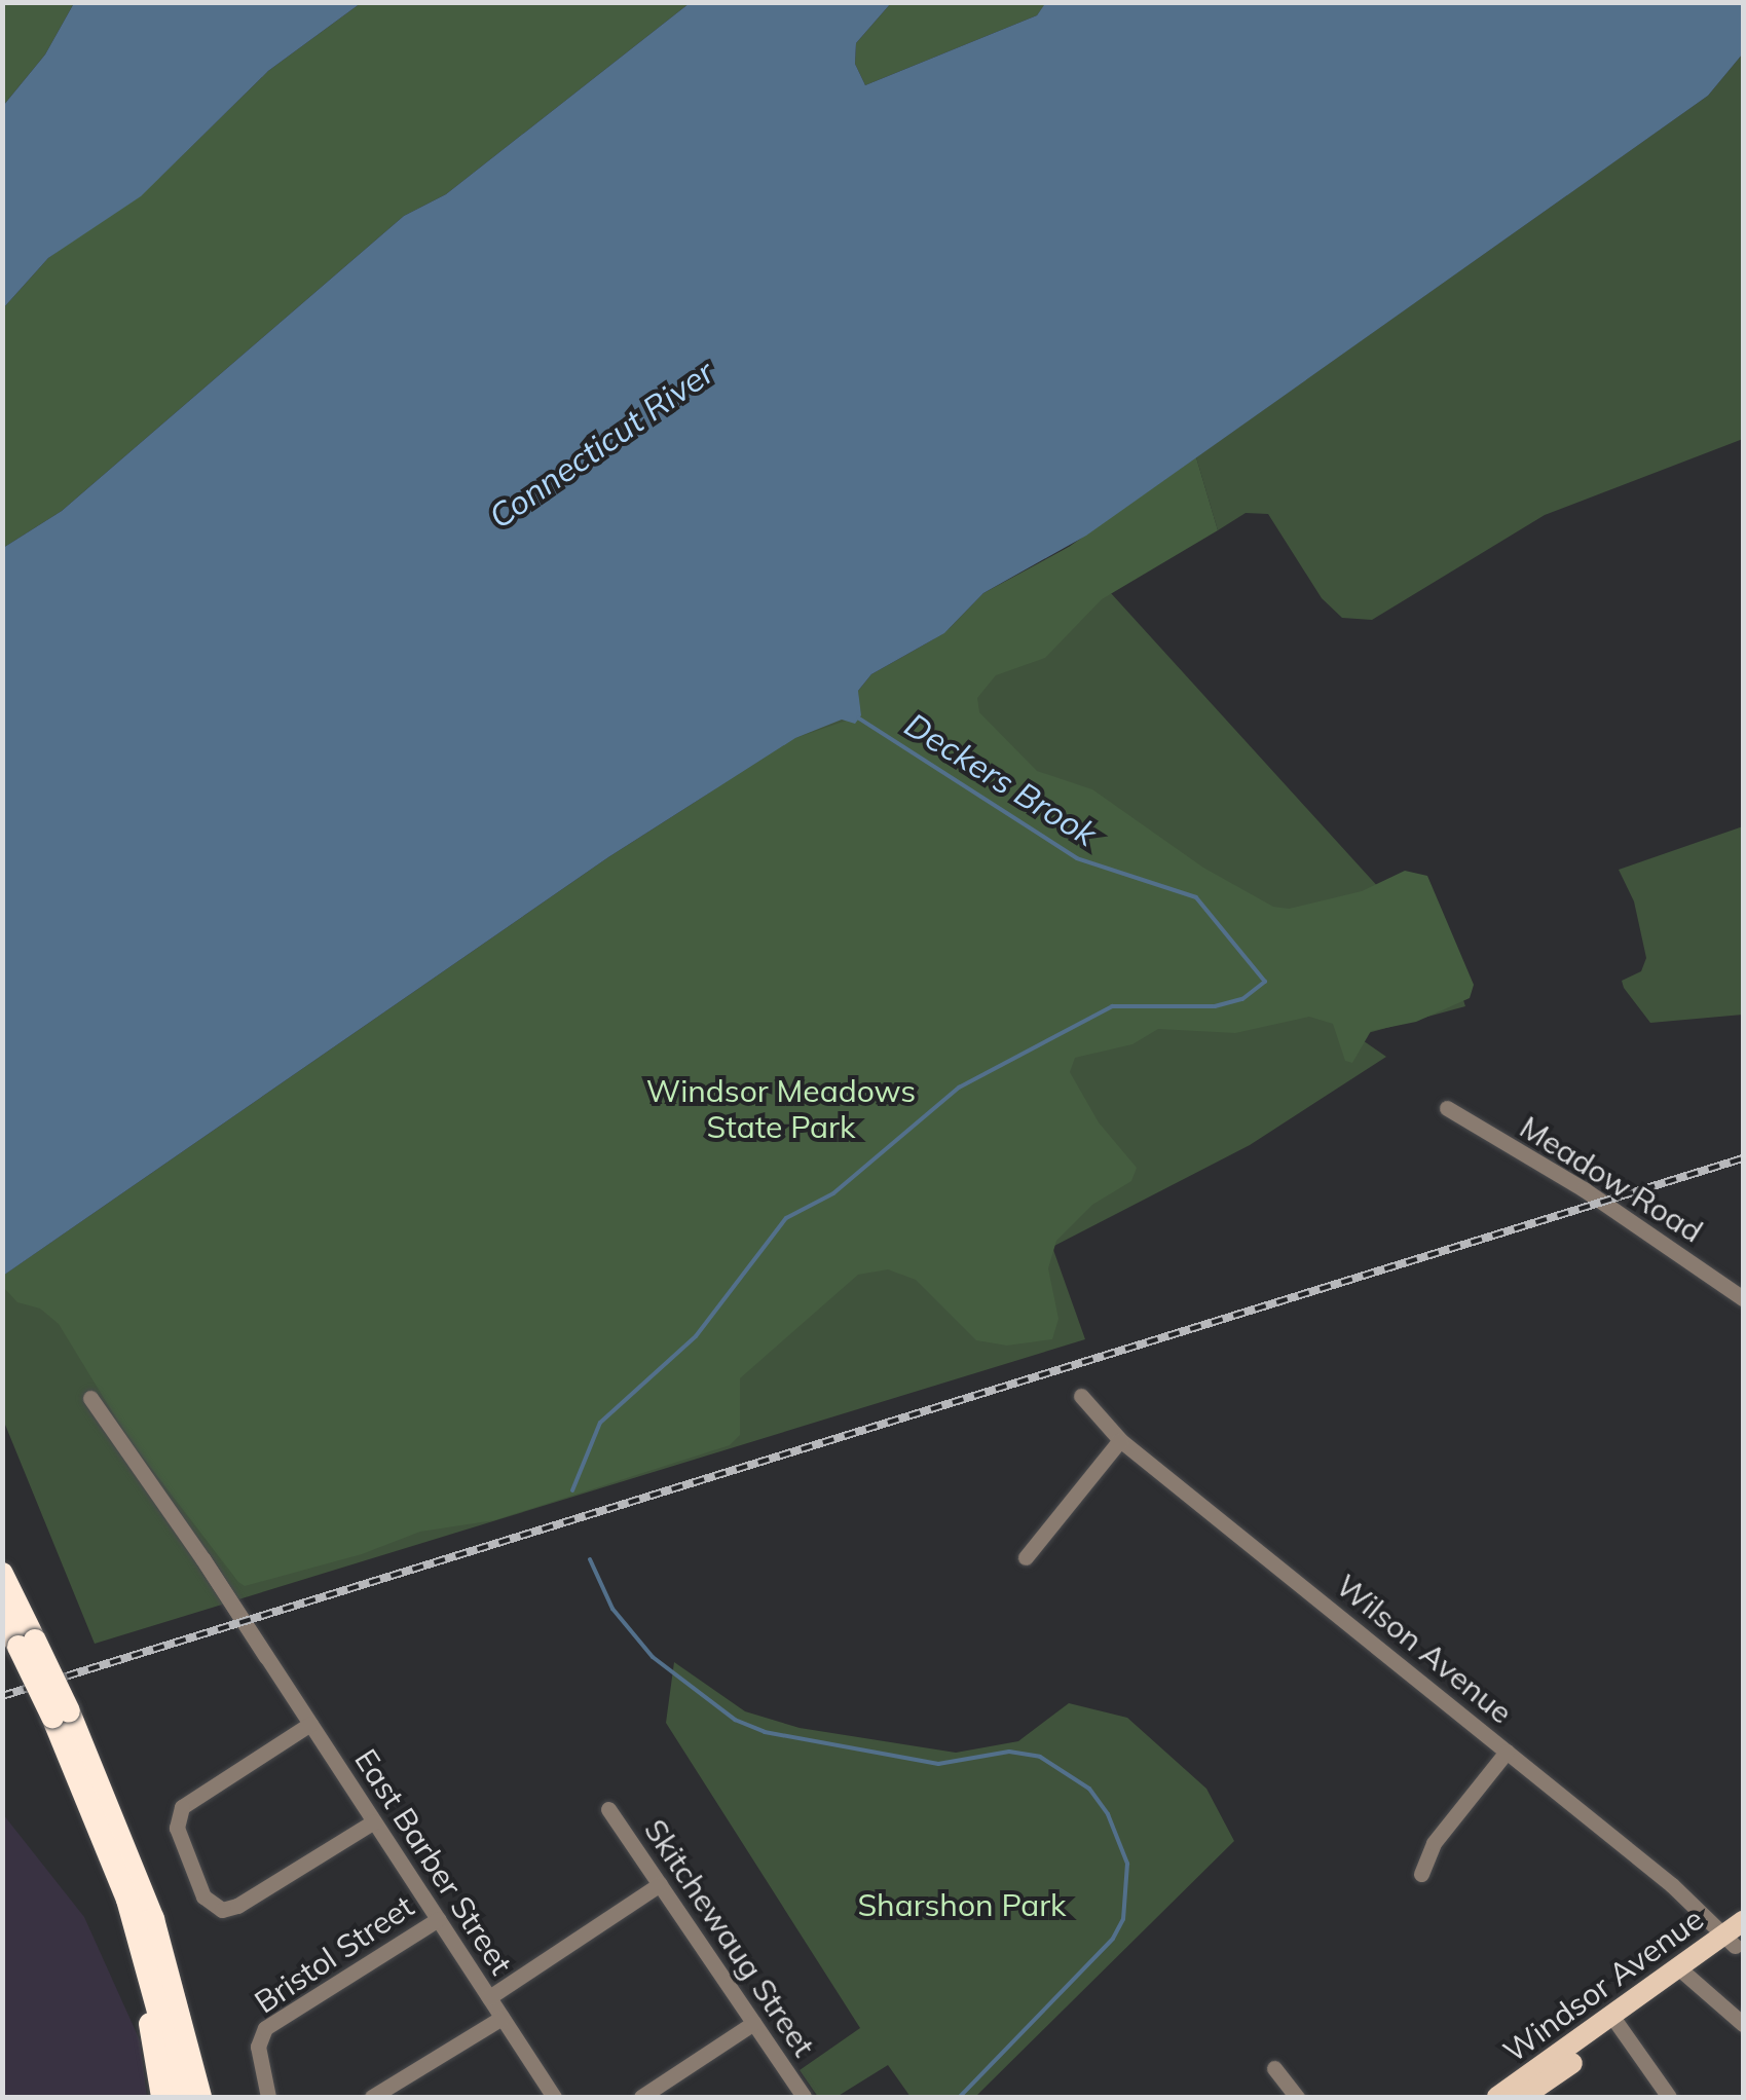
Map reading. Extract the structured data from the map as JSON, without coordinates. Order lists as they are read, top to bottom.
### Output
{
  "streets": {
    "main road": ["Windsor Avenue"],
    "street": [
      "Meadow Road",
      "Wilson Avenue",
      "East Barber Street",
      "Skitchewaug Street",
      "Bristol Street"
    ]
  },
  "crossings": [
    ["Wilson Avenue", "Windsor Avenue"],
    ["East Barber Street", "Bristol Street"]
  ],
  "water": ["Connecticut River", "Deckers Brook"],
  "parks": ["Windsor Meadows State Park", "Sharshon Park"]
}
